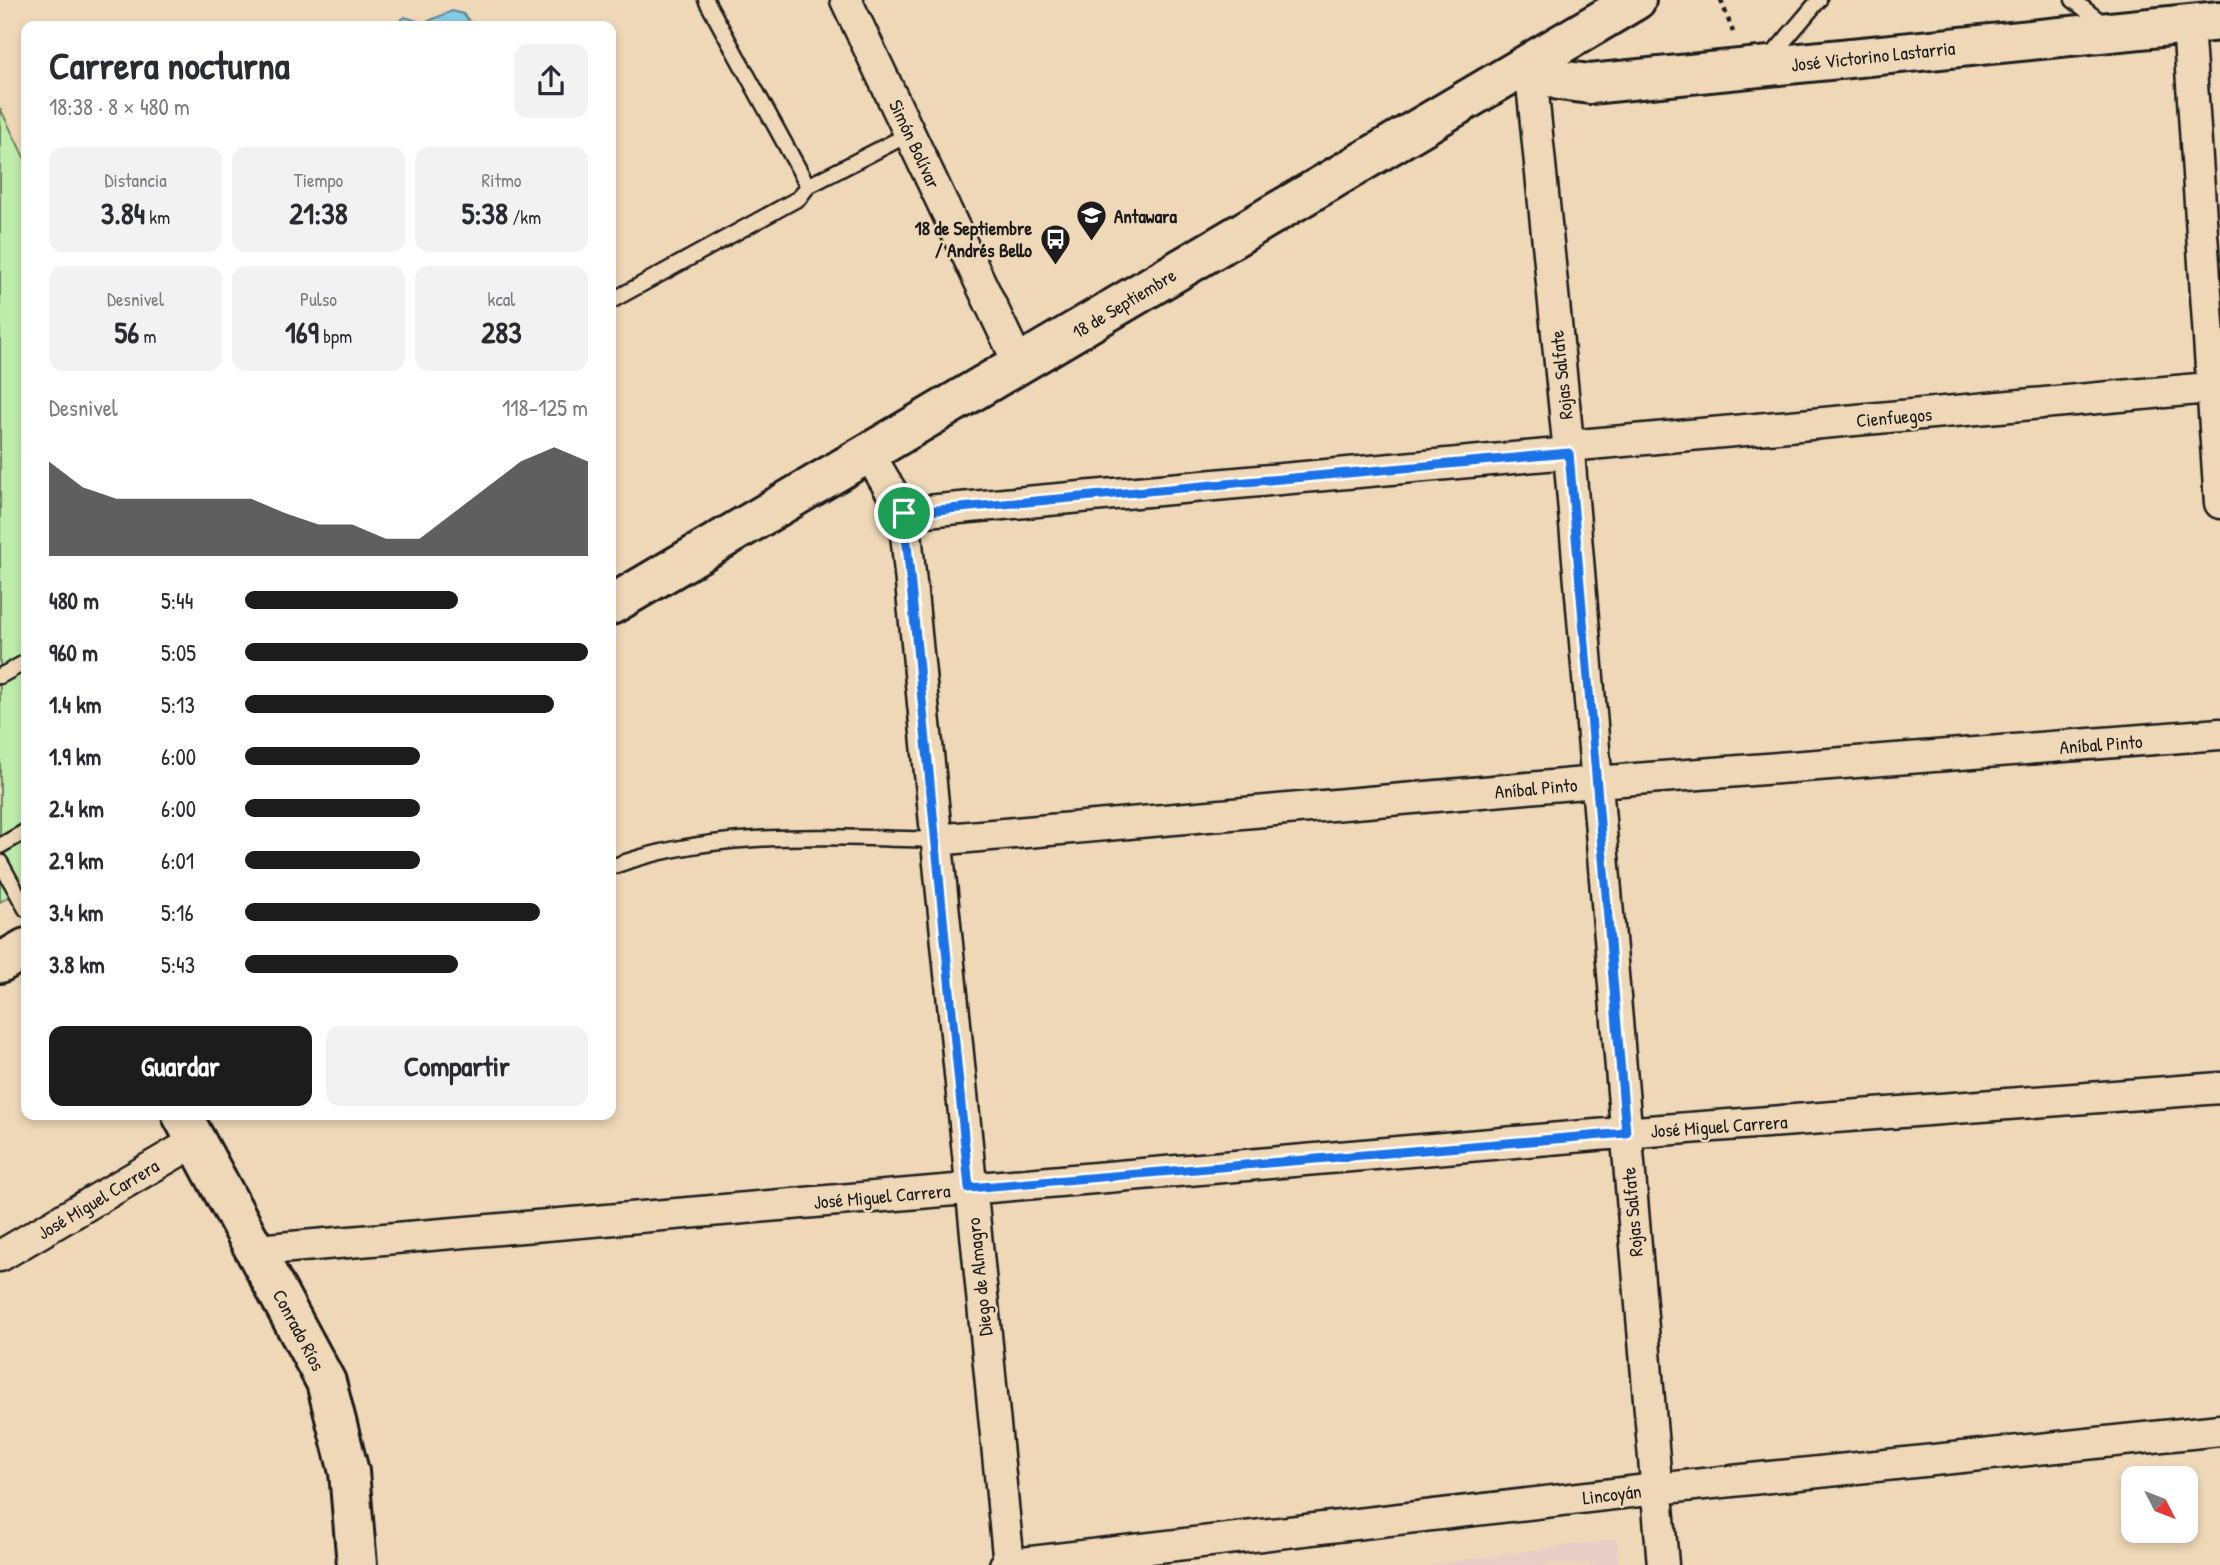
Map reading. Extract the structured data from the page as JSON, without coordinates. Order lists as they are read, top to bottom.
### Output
{
  "streets": {
    "main road": ["José Victorino Lastarria", "18 de Septiembre", "Conrado Ríos"],
    "street": [
      "Simón Bolívar",
      "Rojas Salfate",
      "Cienfuegos",
      "Aníbal Pinto",
      "José Miguel Carrera",
      "Diego de Almagro",
      "Lincoyán"
    ]
  },
  "crossings": [
    ["José Victorino Lastarria", "18 de Septiembre"],
    ["José Victorino Lastarria", "Rojas Salfate"],
    ["Simón Bolívar", "18 de Septiembre"],
    ["18 de Septiembre", "Rojas Salfate"],
    ["18 de Septiembre", "Diego de Almagro"],
    ["Rojas Salfate", "Cienfuegos"],
    ["Rojas Salfate", "Aníbal Pinto"],
    ["Rojas Salfate", "José Miguel Carrera"],
    ["Rojas Salfate", "Lincoyán"],
    ["Cienfuegos", "Diego de Almagro"],
    ["Aníbal Pinto", "Diego de Almagro"],
    ["José Miguel Carrera", "Diego de Almagro"],
    ["José Miguel Carrera", "Conrado Ríos"],
    ["Diego de Almagro", "Lincoyán"]
  ],
  "places": {
    "school or university": ["Antawara"],
    "bus stop": ["18 de Septiembre / Andrés Bello"]
  },
  "north": "bottom right",
  "page": {
    "heading": ["Carrera nocturna", "18:38 · 8 × 480 m"],
    "stats": [
      ["Distancia", "3.84 km"],
      ["Tiempo", "21:38"],
      ["Ritmo", "5:38 /km"],
      ["Desnivel", "56 m"],
      ["Pulso", "169 bpm"],
      ["kcal", "283"]
    ],
    "chart": ["Desnivel", "118–125 m"],
    "list": [
      {
        "name": "480 m",
        "note": "5:44"
      },
      {
        "name": "960 m",
        "note": "5:05"
      },
      {
        "name": "1.4 km",
        "note": "5:13"
      },
      {
        "name": "1.9 km",
        "note": "6:00"
      },
      {
        "name": "2.4 km",
        "note": "6:00"
      },
      {
        "name": "2.9 km",
        "note": "6:01"
      },
      {
        "name": "3.4 km",
        "note": "5:16"
      },
      {
        "name": "3.8 km",
        "note": "5:43"
      }
    ],
    "buttons": ["Guardar", "Compartir"]
  }
}
